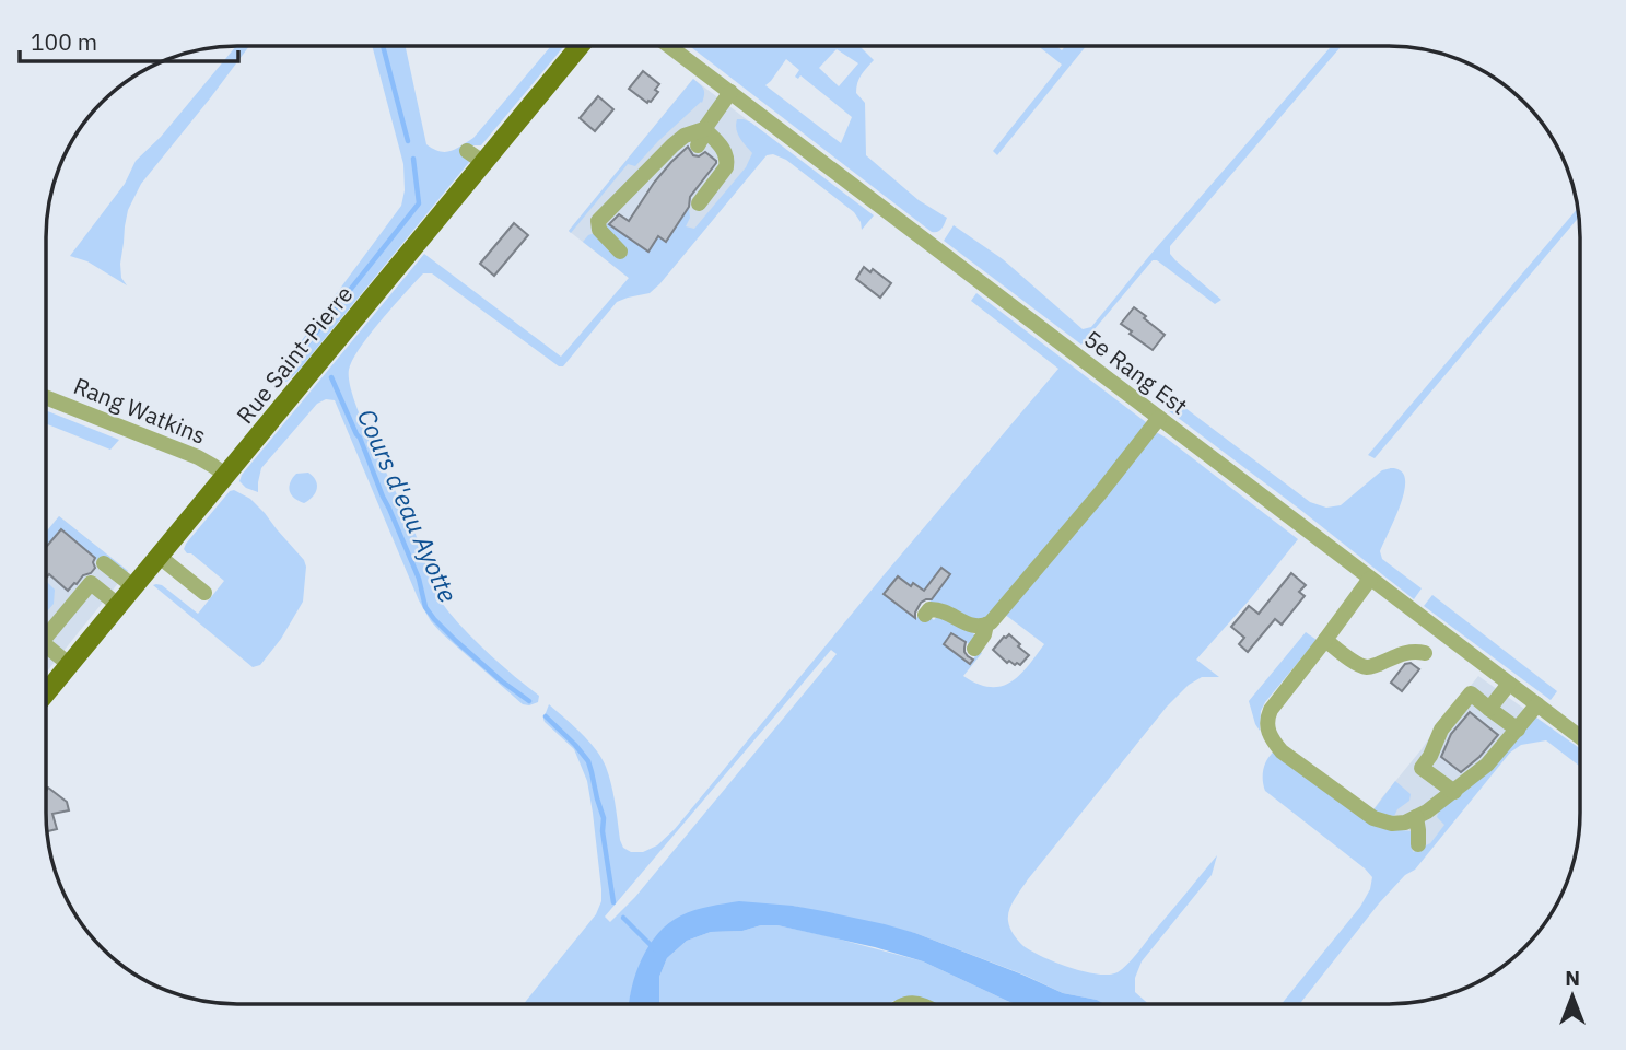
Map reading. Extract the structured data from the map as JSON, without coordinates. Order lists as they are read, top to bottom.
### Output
{
  "streets": {
    "main road": ["Rue Saint-Pierre"],
    "street": ["5e Rang Est", "Rang Watkins"]
  },
  "crossings": [
    ["Rue Saint-Pierre", "Rang Watkins"]
  ],
  "water": ["Cours d'eau Ayotte"],
  "scale_bar": "100 m",
  "north": "top"
}
